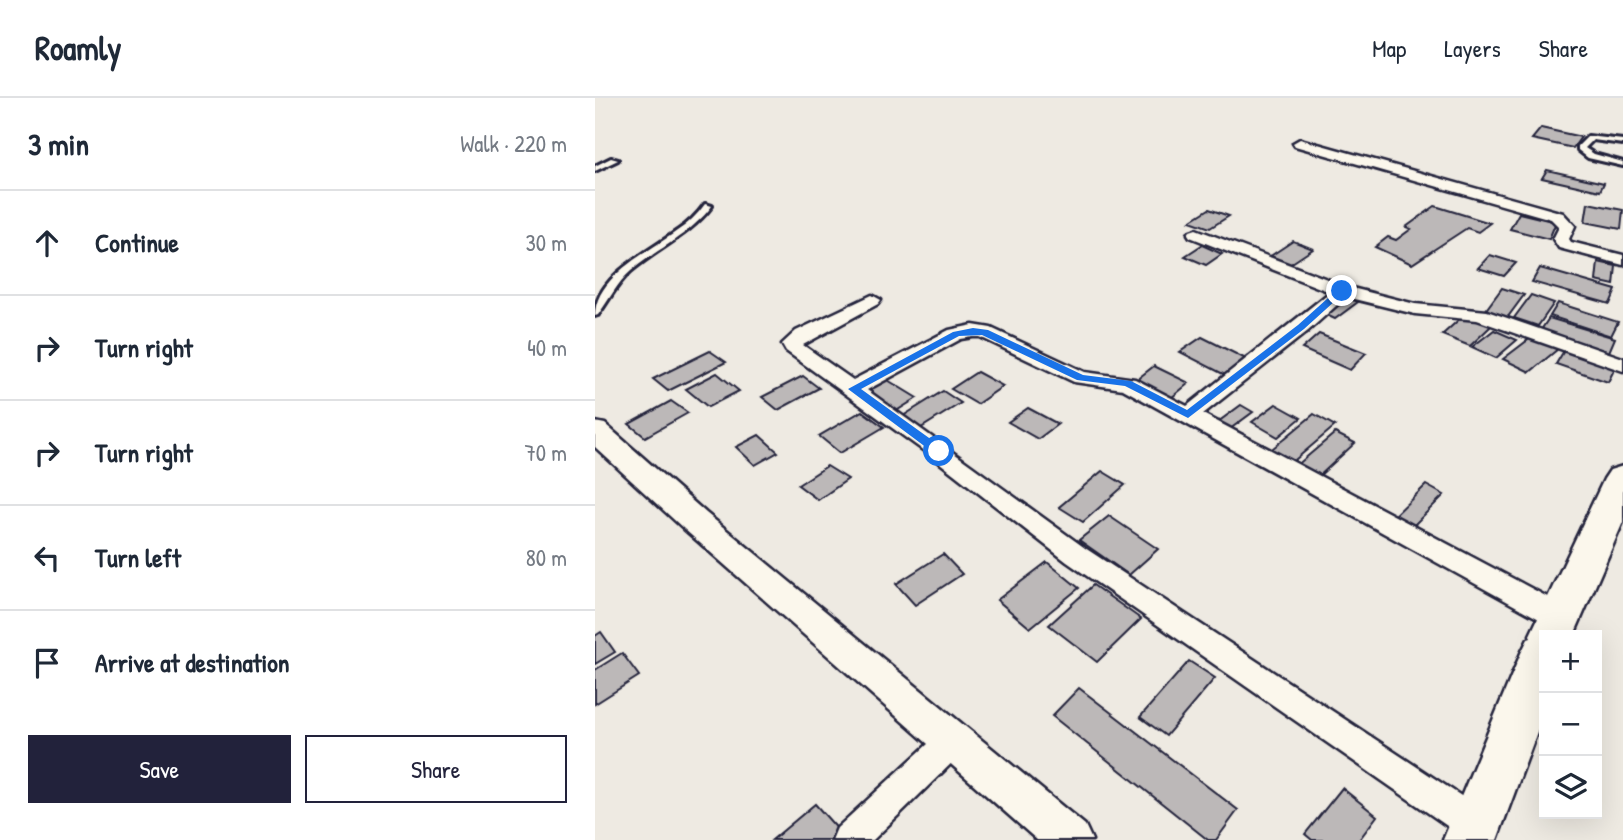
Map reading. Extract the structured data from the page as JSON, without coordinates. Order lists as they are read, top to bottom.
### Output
{
  "page": {
    "header": "Roamly",
    "nav": ["Map", "Layers", "Share"],
    "heading": ["3 min", "Walk · 220 m"],
    "list": [
      ["Continue", "30 m"],
      ["Turn right", "40 m"],
      ["Turn right", "70 m"],
      ["Turn left", "80 m"],
      "Arrive at destination"
    ],
    "map_buttons": ["+", "−"],
    "buttons": ["Save", "Share"]
  }
}
